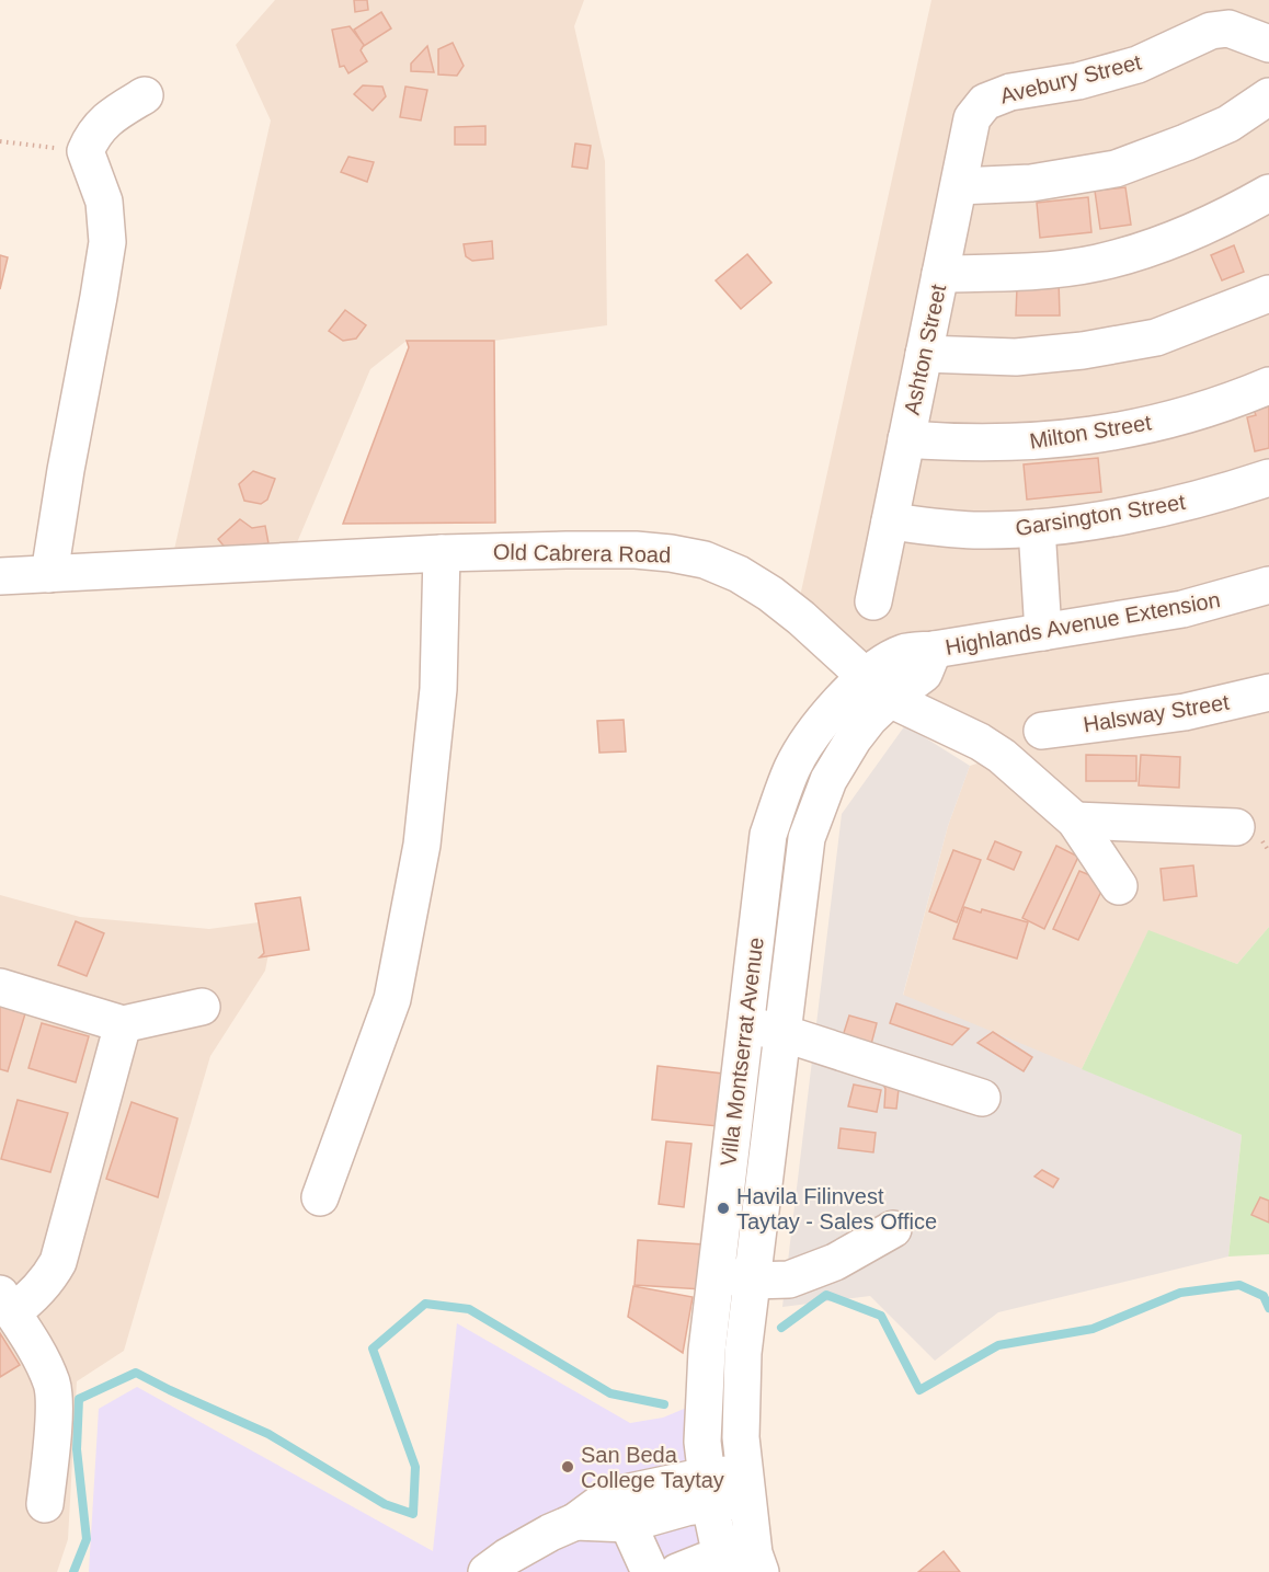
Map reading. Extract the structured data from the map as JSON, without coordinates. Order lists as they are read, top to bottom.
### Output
{
  "streets": {
    "street": [
      "Avebury Street",
      "Ashton Street",
      "Milton Street",
      "Garsington Street",
      "Old Cabrera Road",
      "Highlands Avenue Extension",
      "Halsway Street",
      "Villa Montserrat Avenue"
    ]
  },
  "crossings": [
    ["Avebury Street", "Ashton Street"],
    ["Ashton Street", "Milton Street"],
    ["Ashton Street", "Garsington Street"],
    ["Old Cabrera Road", "Highlands Avenue Extension"],
    ["Old Cabrera Road", "Villa Montserrat Avenue"],
    ["Highlands Avenue Extension", "Villa Montserrat Avenue"]
  ],
  "places": ["Havila Filinvest Taytay - Sales Office", "San Beda College Taytay"]
}
